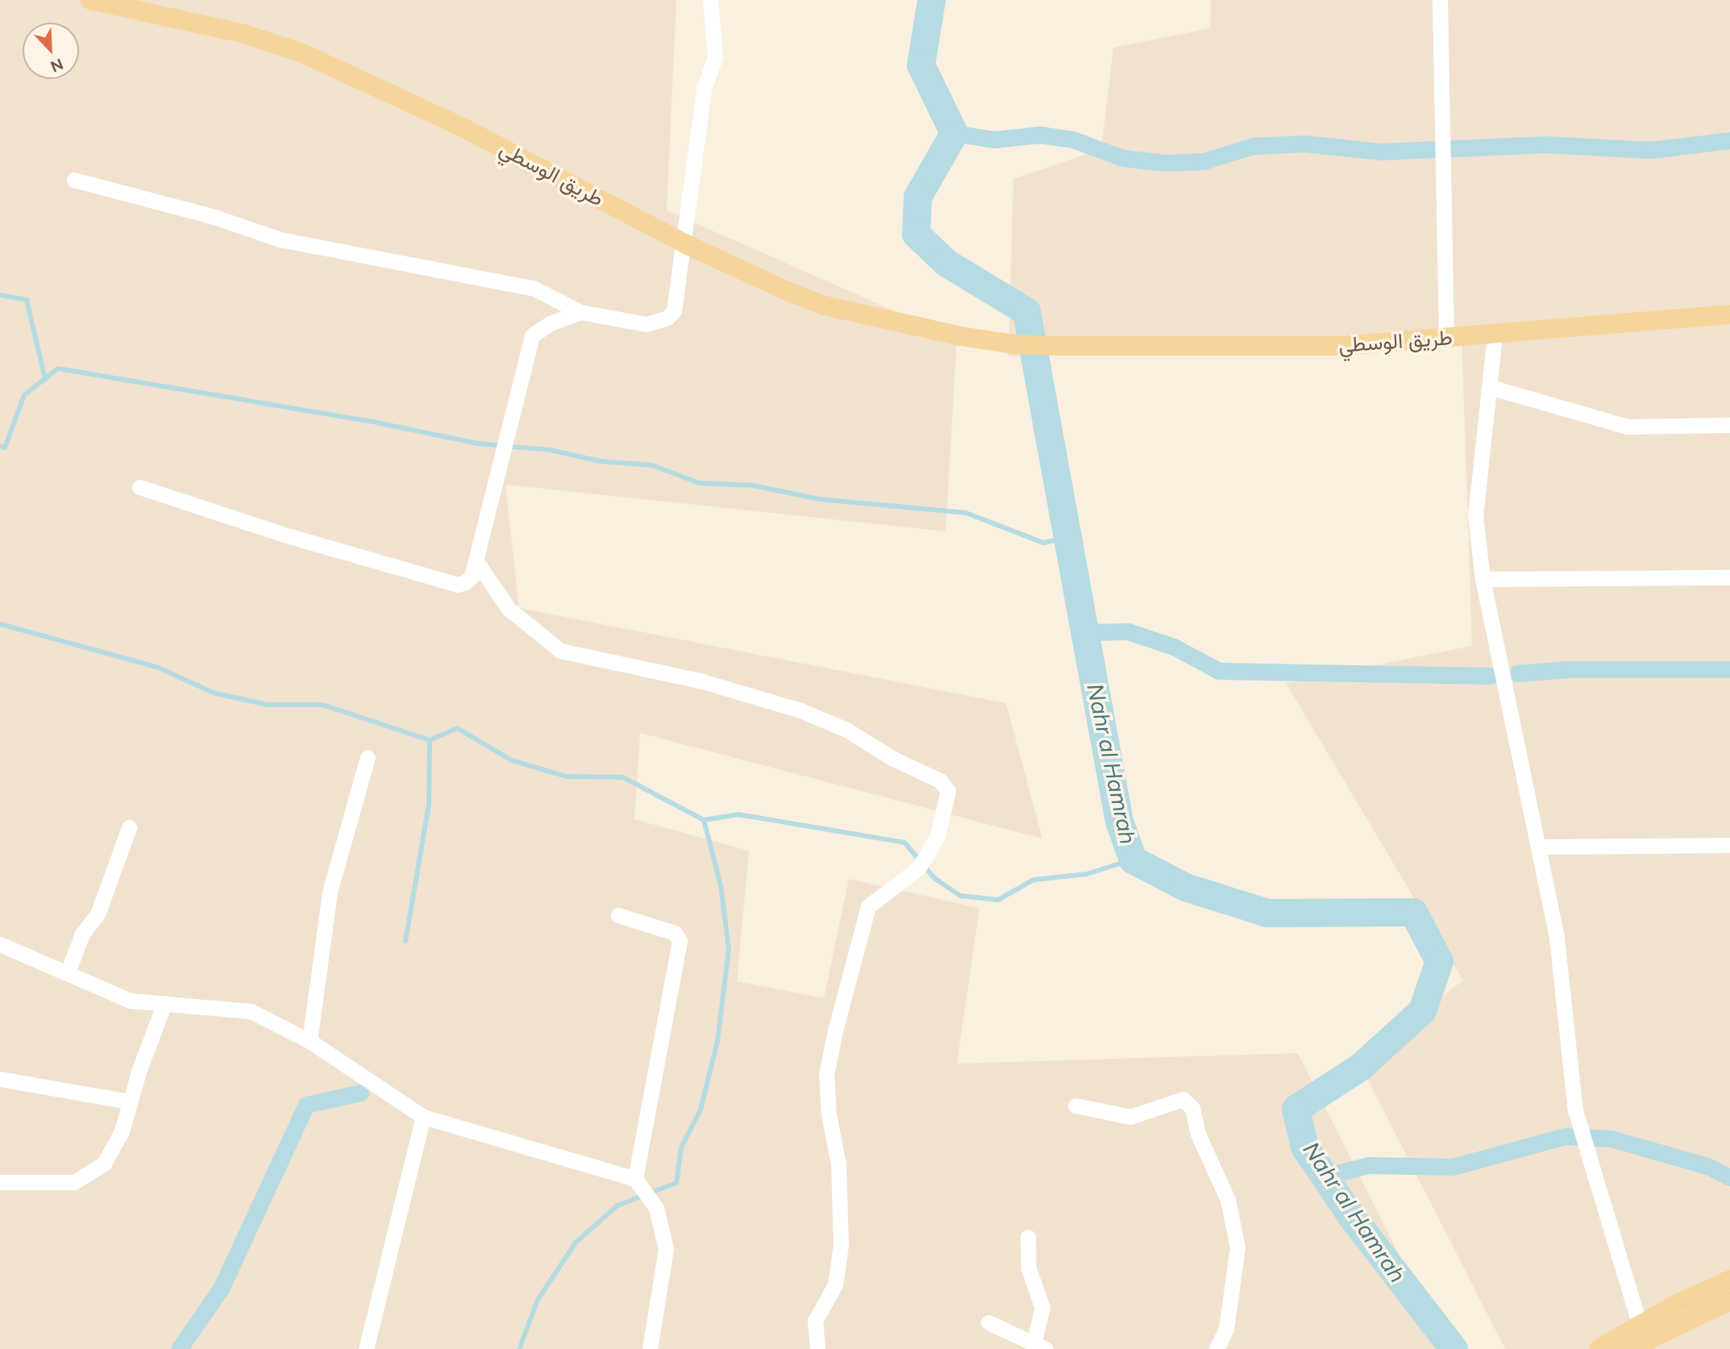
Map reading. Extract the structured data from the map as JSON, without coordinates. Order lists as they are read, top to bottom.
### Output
{
  "streets": {
    "main road": ["طريق الوسطي"]
  },
  "water": ["Nahr al Hamrah"],
  "north": "bottom right"
}
